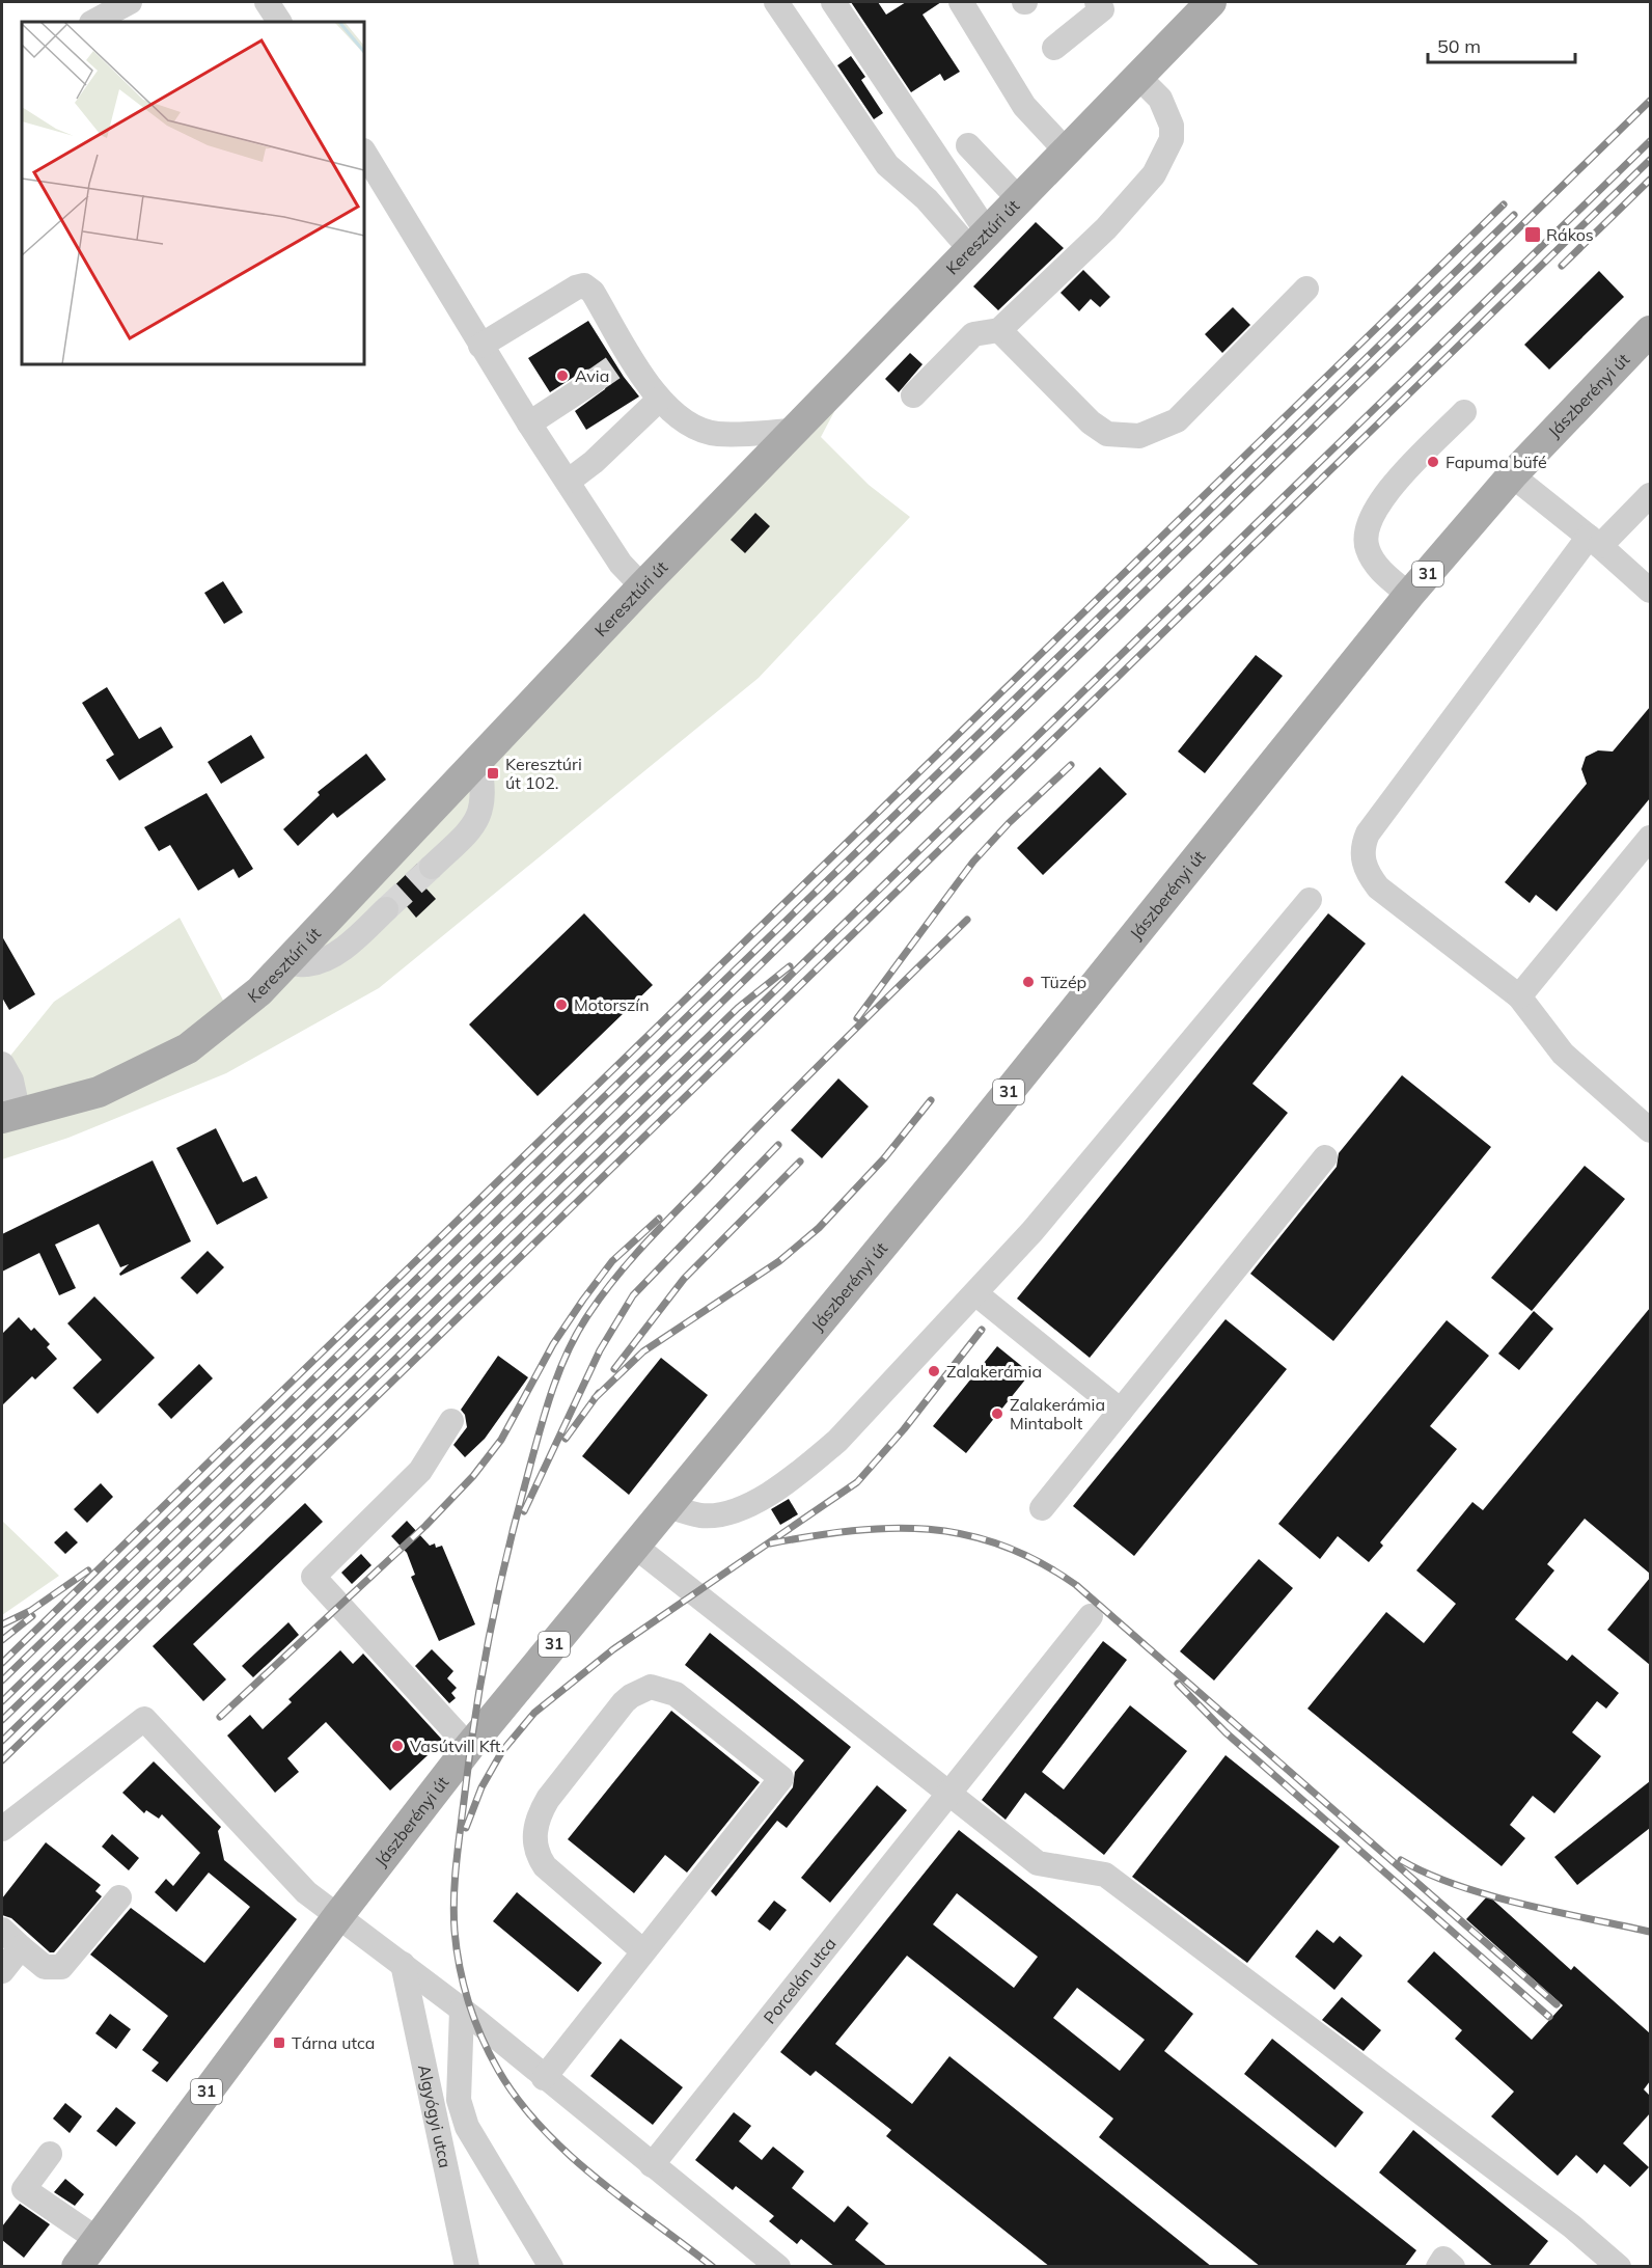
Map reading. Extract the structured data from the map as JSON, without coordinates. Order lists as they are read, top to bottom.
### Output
{
  "streets": {
    "main road": ["Keresztúri út", "Jászberényi út", "31"],
    "street": ["Porcelán utca", "Algyógyi utca"]
  },
  "places": {
    "transit": ["Rákos", "Keresztúri út 102.", "Tárna utca"],
    "other": [
      "Avia",
      "Fapuma büfé",
      "Tüzép",
      "Motorszín",
      "Zalakerámia",
      "Zalakerámia Mintabolt",
      "Vasútvill Kft."
    ]
  },
  "scale_bar": "50 m"
}
